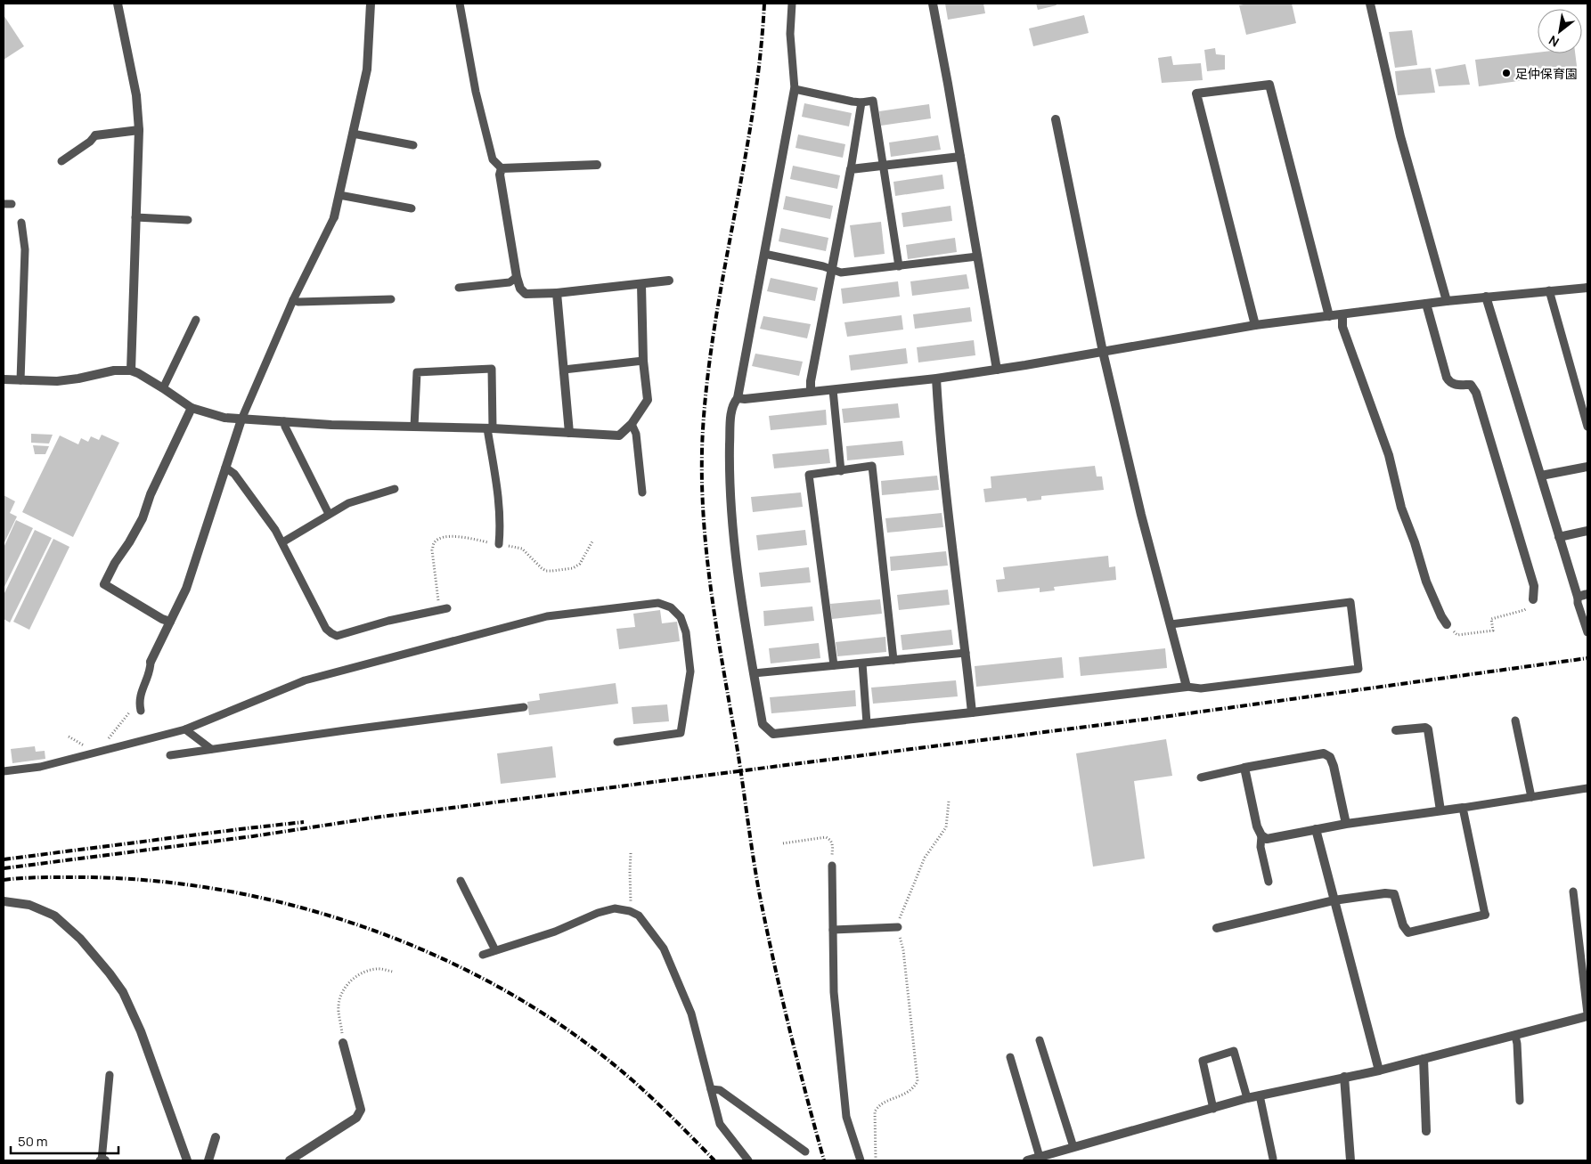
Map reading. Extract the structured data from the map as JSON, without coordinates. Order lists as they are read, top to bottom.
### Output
{
  "places": ["足仲保育園"],
  "scale_bar": "50 m",
  "north": "bottom left"
}
